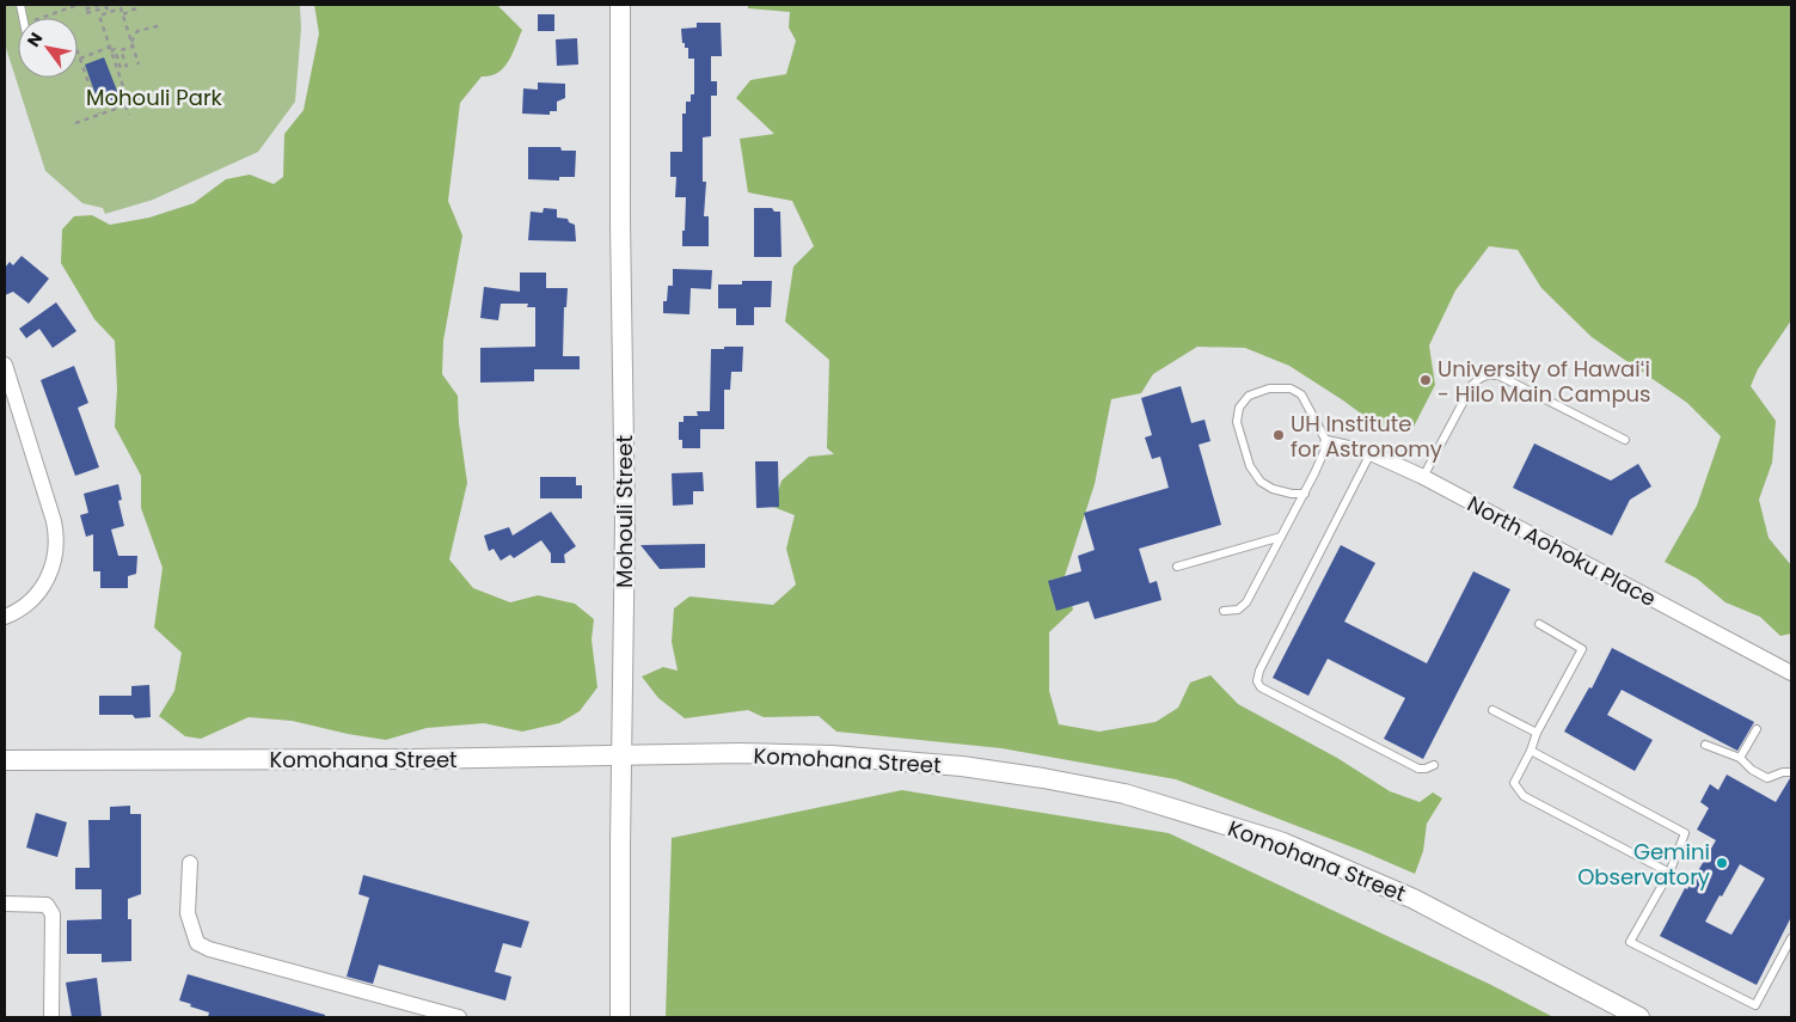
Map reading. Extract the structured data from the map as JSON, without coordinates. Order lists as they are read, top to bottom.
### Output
{
  "streets": {
    "main road": ["Mohouli Street", "Komohana Street"],
    "street": ["North Aohoku Place"]
  },
  "crossings": [
    ["Mohouli Street", "Komohana Street"]
  ],
  "parks": ["Mohouli Park"],
  "places": ["University of Hawaiʻi - Hilo Main Campus", "UH Institute for Astronomy", "Gemini Observatory"],
  "north": "top left"
}
